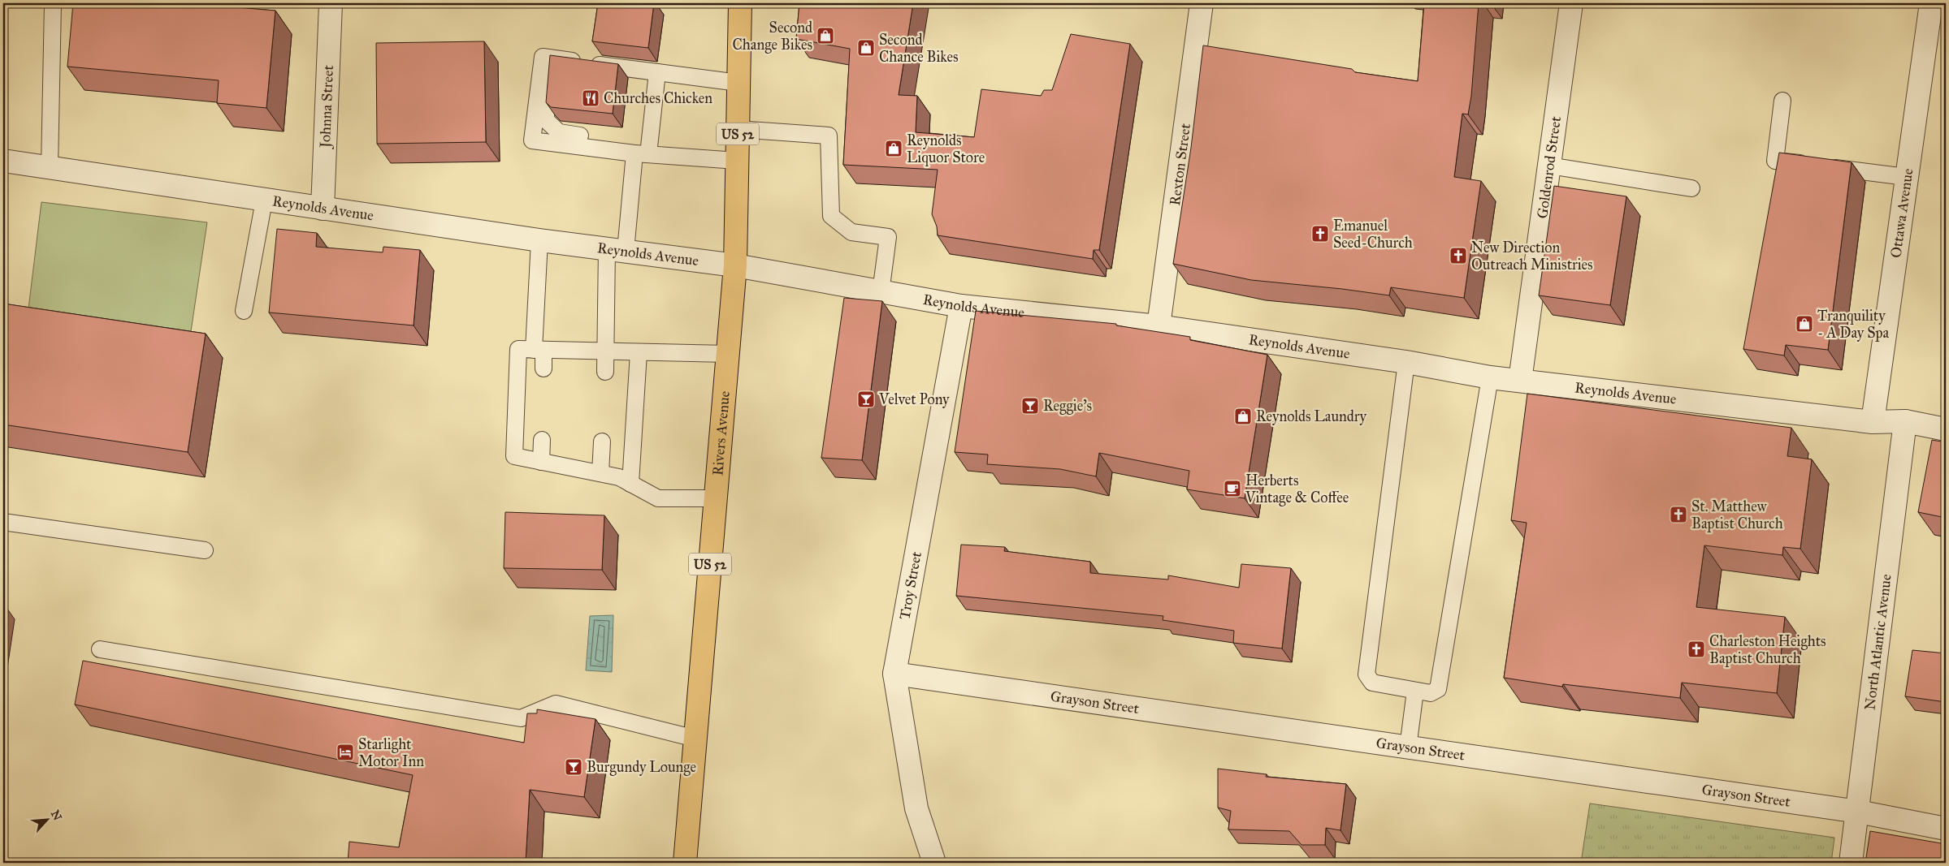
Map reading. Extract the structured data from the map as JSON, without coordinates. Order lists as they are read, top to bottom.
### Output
{
  "streets": {
    "main road": ["US 52", "Rivers Avenue"],
    "street": [
      "Johnna Street",
      "Rexton Street",
      "Goldenrod Street",
      "Reynolds Avenue",
      "Ottawa Avenue",
      "Troy Street",
      "North Atlantic Avenue",
      "Grayson Street"
    ]
  },
  "crossings": [
    ["Johnna Street", "Reynolds Avenue"],
    ["Rexton Street", "Reynolds Avenue"],
    ["Goldenrod Street", "Reynolds Avenue"],
    ["Reynolds Avenue", "Ottawa Avenue"],
    ["Reynolds Avenue", "Rivers Avenue"],
    ["Reynolds Avenue", "Troy Street"],
    ["Reynolds Avenue", "North Atlantic Avenue"],
    ["Troy Street", "Grayson Street"],
    ["North Atlantic Avenue", "Grayson Street"]
  ],
  "places": {
    "shop": [
      "Second Change Bikes",
      "Second Chance Bikes",
      "Reynolds Liquor Store",
      "Tranquility - A Day Spa",
      "Reynolds Laundry"
    ],
    "restaurant": ["Churches Chicken"],
    "church": [
      "Emanuel Seed-Church",
      "New Direction Outreach Ministries",
      "St. Matthew Baptist Church",
      "Charleston Heights Baptist Church"
    ],
    "bar": ["Velvet Pony", "Reggie's", "Burgundy Lounge"],
    "cafe": ["Herberts Vintage & Coffee"],
    "hotel": ["Starlight Motor Inn"]
  },
  "north": "top right"
}
